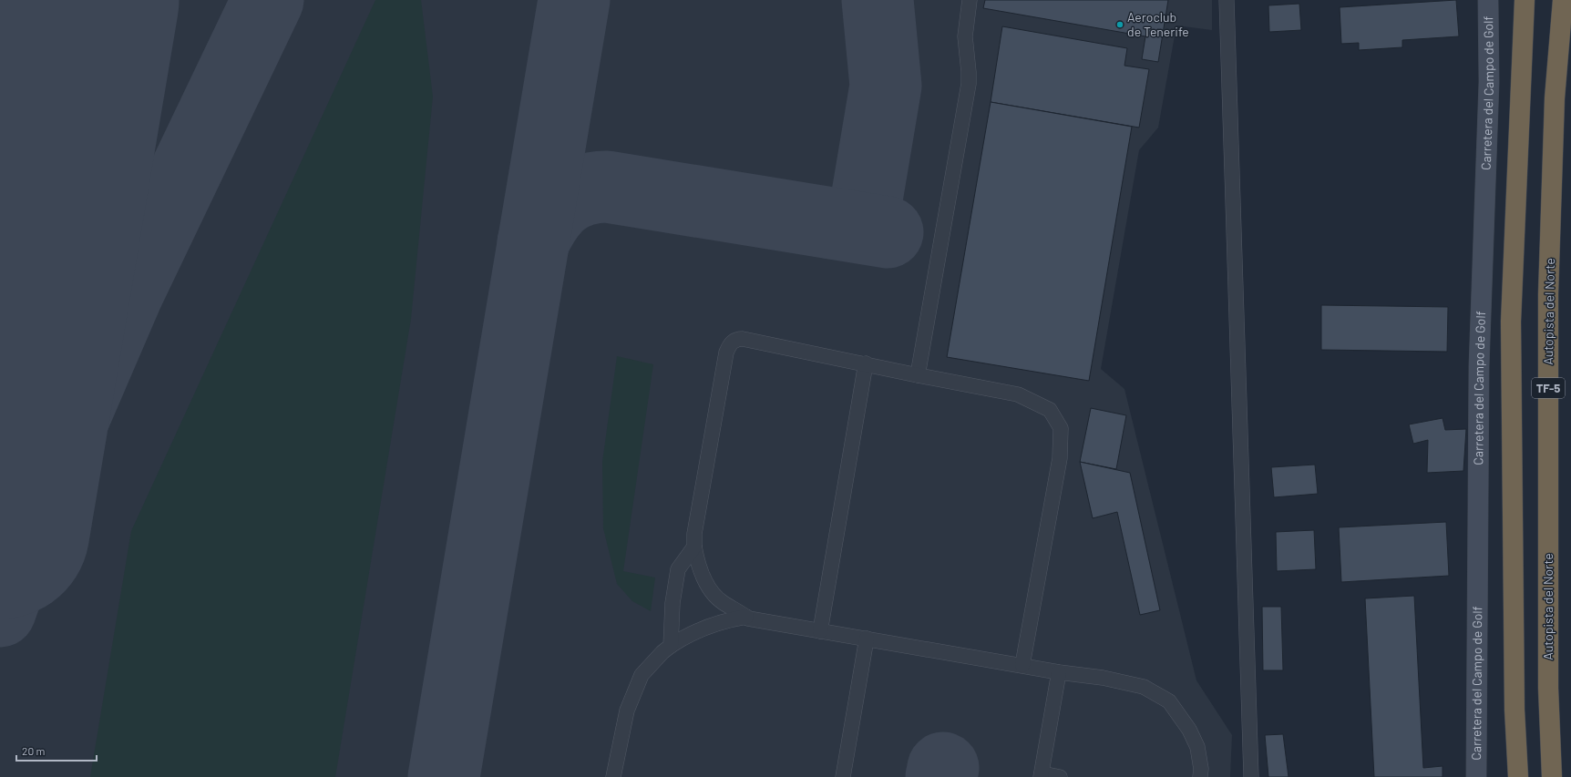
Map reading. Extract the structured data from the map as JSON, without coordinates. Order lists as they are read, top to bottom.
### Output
{
  "streets": {
    "highway": ["Autopista del Norte", "TF-5"],
    "main road": ["Carretera del Campo de Golf"]
  },
  "places": ["Aeroclub de Tenerife"],
  "scale_bar": "20 m"
}
